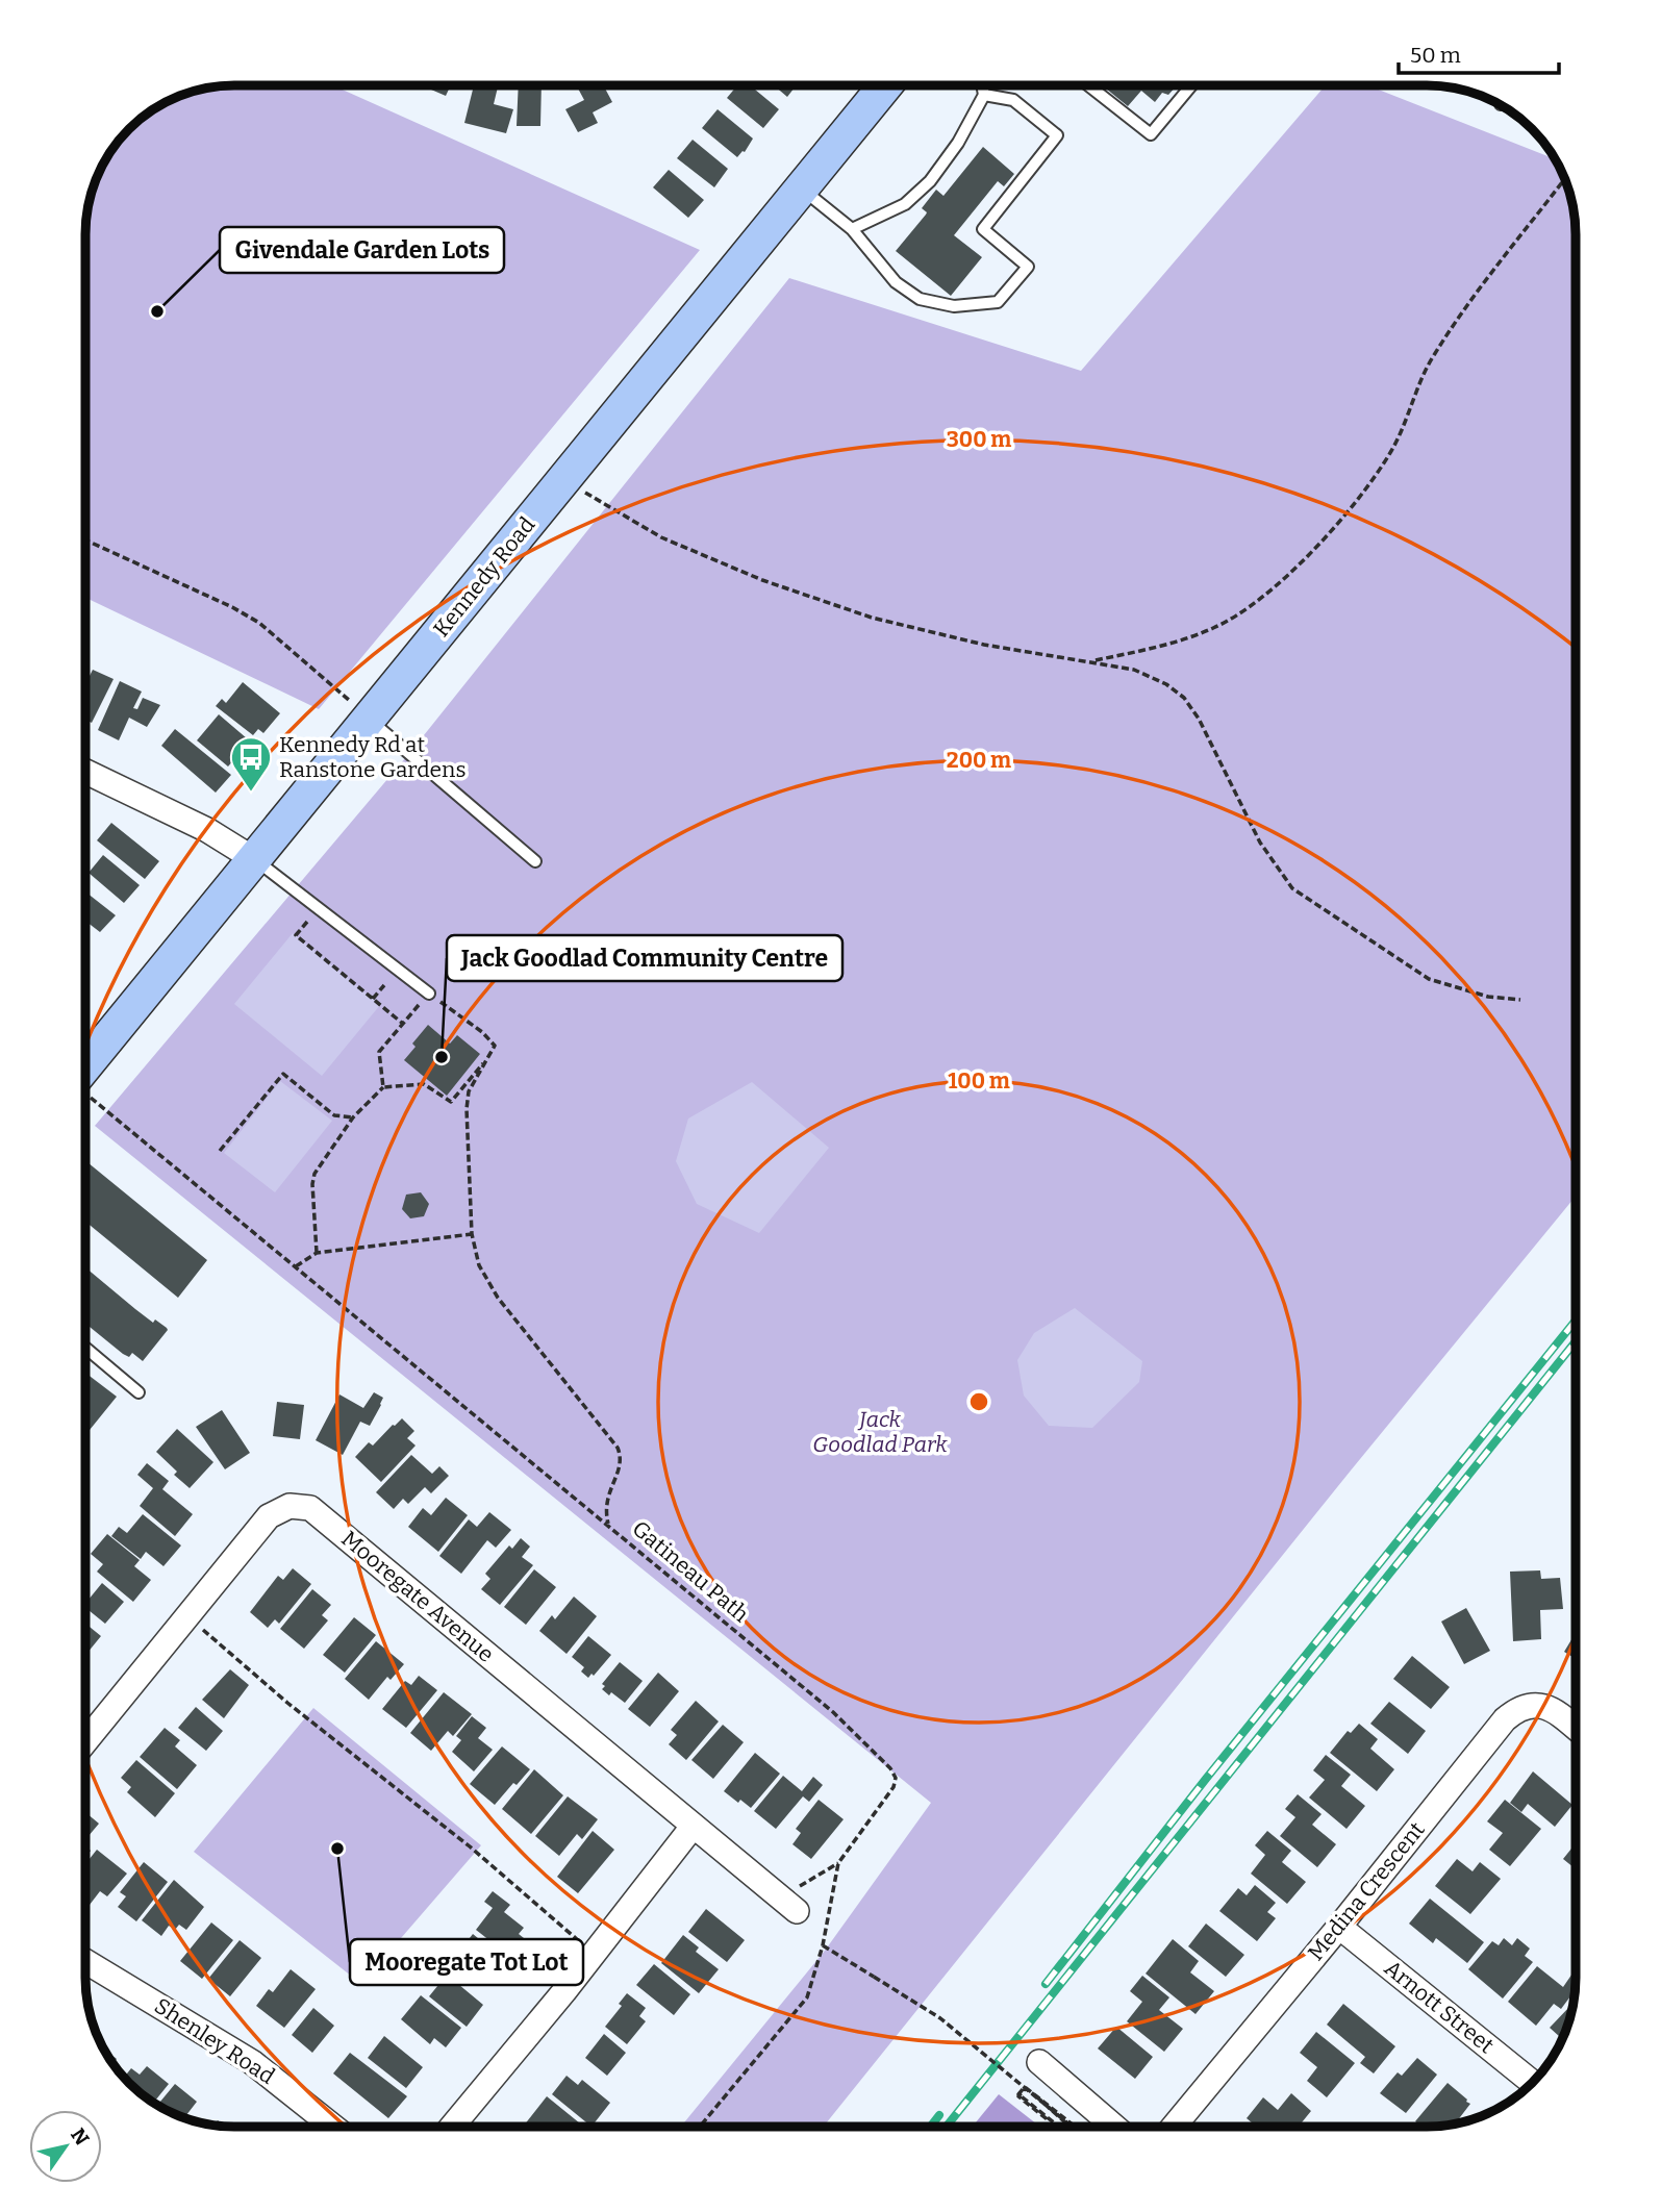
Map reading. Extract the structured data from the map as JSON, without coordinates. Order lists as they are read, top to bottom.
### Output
{
  "streets": {
    "main road": ["Kennedy Road"],
    "street": [
      "Mooregate Avenue",
      "Medina Crescent",
      "Arnott Street",
      "Shenley Road"
    ],
    "path": ["Gatineau Path"]
  },
  "crossings": [
    ["Medina Crescent", "Arnott Street"]
  ],
  "parks": ["Jack Goodlad Park"],
  "places": {
    "other": ["Givendale Garden Lots", "Jack Goodlad Community Centre", "Mooregate Tot Lot"],
    "bus stop": ["Kennedy Rd at Ranstone Gardens"]
  },
  "scale_bar": "50 m",
  "north": "top right",
  "rings": ["300 m", "200 m", "100 m"]
}
